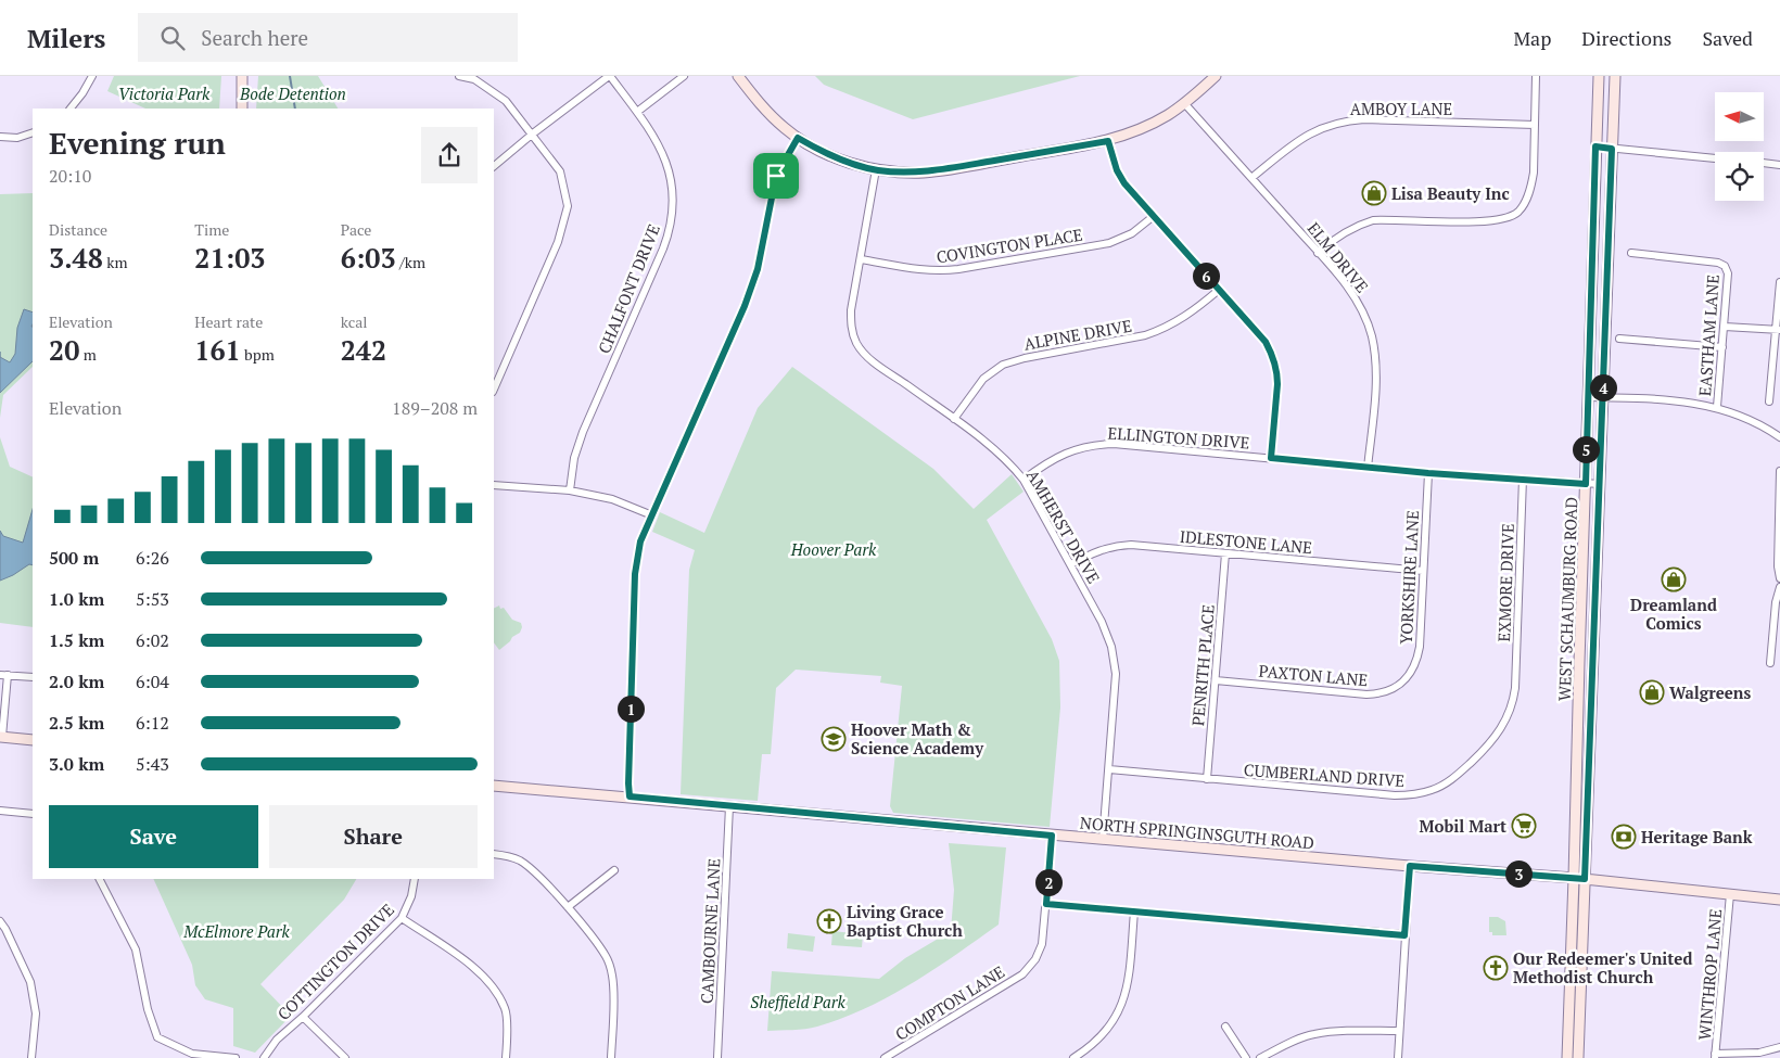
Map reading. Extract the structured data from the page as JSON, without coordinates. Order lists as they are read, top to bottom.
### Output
{
  "streets": {
    "main road": ["WEST SCHAUMBURG ROAD", "NORTH SPRINGINSGUTH ROAD"],
    "street": [
      "AMBOY LANE",
      "COVINGTON PLACE",
      "ELM DRIVE",
      "CHALFONT DRIVE",
      "ALPINE DRIVE",
      "EASTHAM LANE",
      "ELLINGTON DRIVE",
      "AMHERST DRIVE",
      "IDLESTONE LANE",
      "YORKSHIRE LANE",
      "EXMORE DRIVE",
      "PENRITH PLACE",
      "PAXTON LANE",
      "CUMBERLAND DRIVE",
      "CAMBOURNE LANE",
      "COTTINGTON DRIVE",
      "WINTHROP LANE",
      "COMPTON LANE"
    ]
  },
  "crossings": [
    ["AMBOY LANE", "ELM DRIVE"],
    ["COVINGTON PLACE", "AMHERST DRIVE"],
    ["ELM DRIVE", "ELLINGTON DRIVE"],
    ["ALPINE DRIVE", "AMHERST DRIVE"],
    ["ELLINGTON DRIVE", "AMHERST DRIVE"],
    ["ELLINGTON DRIVE", "YORKSHIRE LANE"],
    ["ELLINGTON DRIVE", "EXMORE DRIVE"],
    ["ELLINGTON DRIVE", "WEST SCHAUMBURG ROAD"],
    ["AMHERST DRIVE", "IDLESTONE LANE"],
    ["AMHERST DRIVE", "CUMBERLAND DRIVE"],
    ["AMHERST DRIVE", "NORTH SPRINGINSGUTH ROAD"],
    ["IDLESTONE LANE", "YORKSHIRE LANE"],
    ["IDLESTONE LANE", "PENRITH PLACE"],
    ["YORKSHIRE LANE", "PAXTON LANE"],
    ["EXMORE DRIVE", "CUMBERLAND DRIVE"],
    ["WEST SCHAUMBURG ROAD", "NORTH SPRINGINSGUTH ROAD"],
    ["PENRITH PLACE", "PAXTON LANE"],
    ["PENRITH PLACE", "CUMBERLAND DRIVE"],
    ["NORTH SPRINGINSGUTH ROAD", "CAMBOURNE LANE"],
    ["NORTH SPRINGINSGUTH ROAD", "WINTHROP LANE"]
  ],
  "parks": [
    "Victoria Park",
    "Bode Detention",
    "Hoover Park",
    "McElmore Park",
    "Sheffield Park"
  ],
  "places": {
    "shop": ["Lisa Beauty Inc", "Dreamland Comics", "Walgreens"],
    "school or university": ["Hoover Math & Science Academy"],
    "supermarket": ["Mobil Mart"],
    "bank": ["Heritage Bank"],
    "church": ["Living Grace Baptist Church", "Our Redeemer's United Methodist Church"]
  },
  "north": "left",
  "page": {
    "header": "Milers",
    "search": "Search here",
    "nav": ["Map", "Directions", "Saved"],
    "heading": ["Evening run", "20:10"],
    "stats": [
      ["Distance", "3.48 km"],
      ["Time", "21:03"],
      ["Pace", "6:03 /km"],
      ["Elevation", "20 m"],
      ["Heart rate", "161 bpm"],
      ["kcal", "242"]
    ],
    "pins": [
      "6",
      "4",
      "5",
      "1",
      "3",
      "2"
    ],
    "chart": ["Elevation", "189–208 m"],
    "list": [
      {
        "name": "500 m",
        "note": "6:26"
      },
      {
        "name": "1.0 km",
        "note": "5:53"
      },
      {
        "name": "1.5 km",
        "note": "6:02"
      },
      {
        "name": "2.0 km",
        "note": "6:04"
      },
      {
        "name": "2.5 km",
        "note": "6:12"
      },
      {
        "name": "3.0 km",
        "note": "5:43"
      }
    ],
    "buttons": ["Save", "Share"]
  }
}
